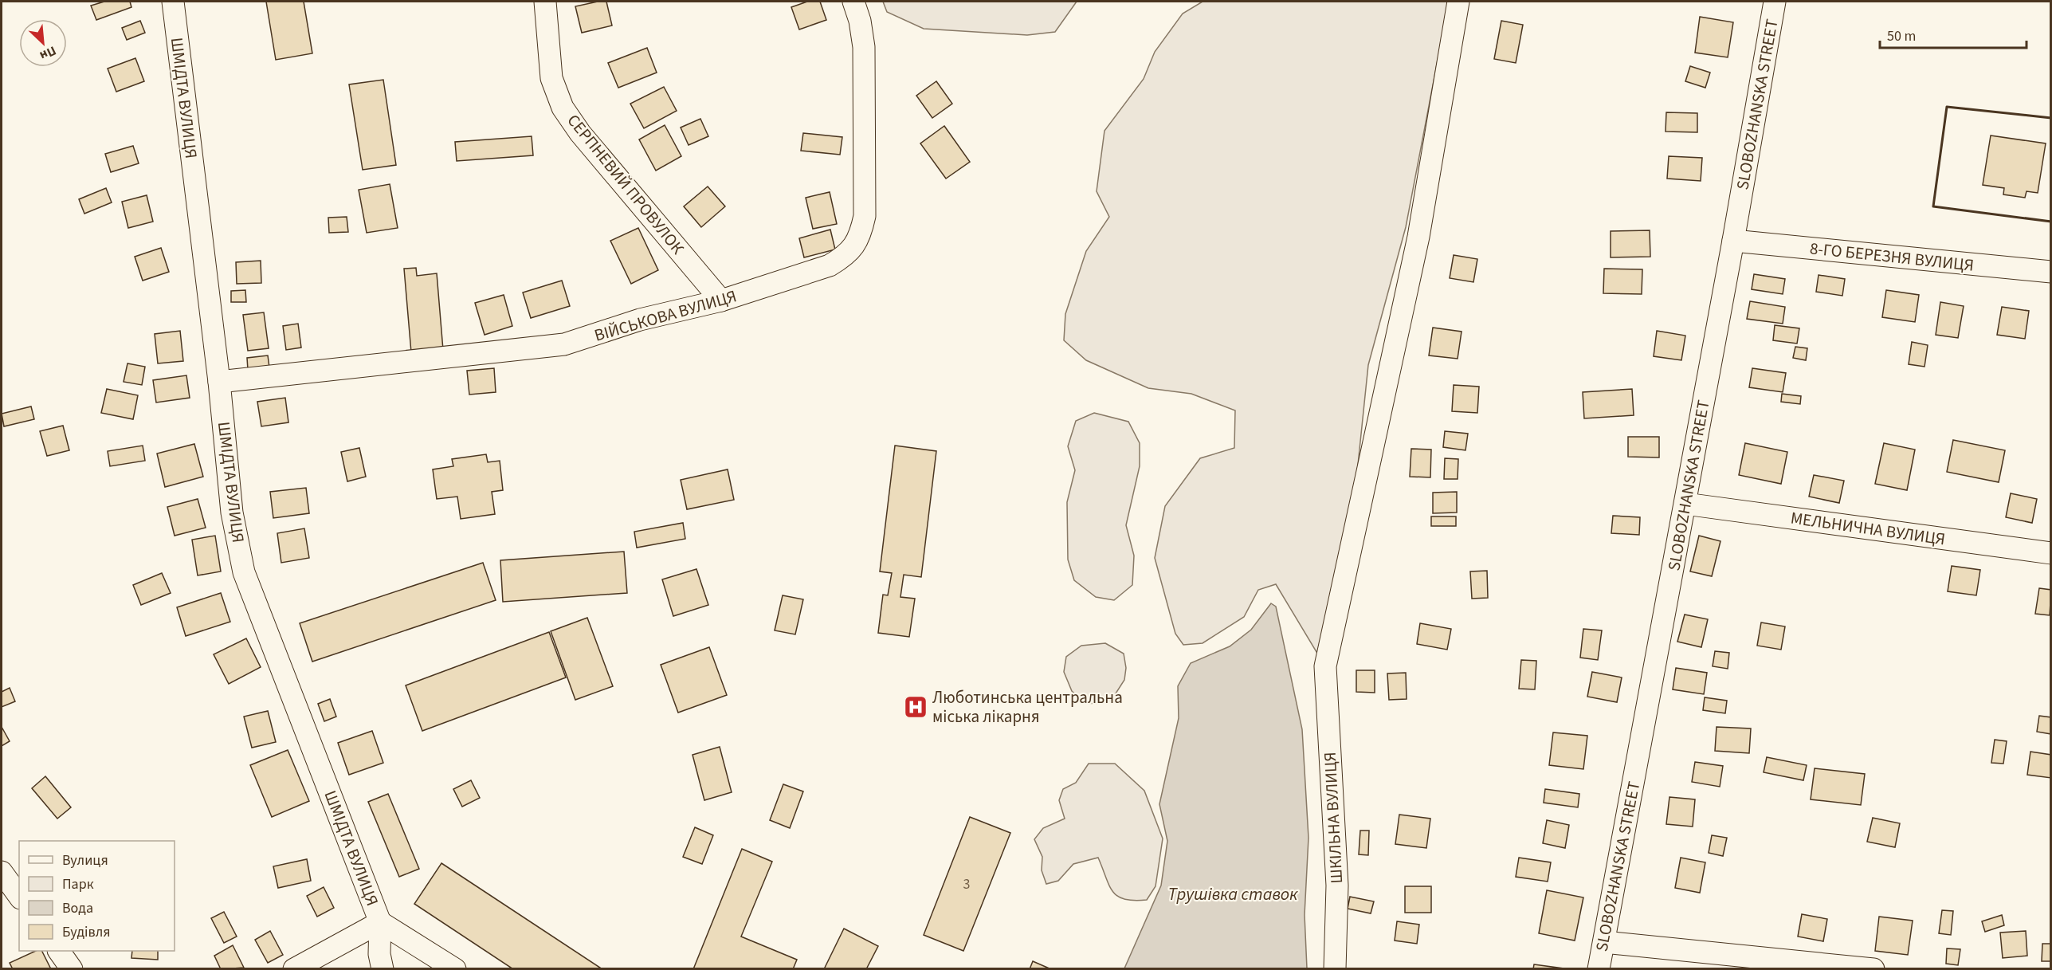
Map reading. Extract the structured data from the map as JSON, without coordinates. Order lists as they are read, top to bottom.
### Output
{
  "streets": {
    "street": [
      "ШМІДТА ВУЛИЦЯ",
      "SLOBOZHANSKA STREET",
      "СЕРПНЕВИЙ ПРОВУЛОК",
      "8-ГО БЕРЕЗНЯ ВУЛИЦЯ",
      "ВІЙСЬКОВА ВУЛИЦЯ",
      "МЕЛЬНИЧНА ВУЛИЦЯ",
      "ШКІЛЬНА ВУЛИЦЯ"
    ]
  },
  "crossings": [
    ["ШМІДТА ВУЛИЦЯ", "ВІЙСЬКОВА ВУЛИЦЯ"],
    ["SLOBOZHANSKA STREET", "8-ГО БЕРЕЗНЯ ВУЛИЦЯ"],
    ["SLOBOZHANSKA STREET", "МЕЛЬНИЧНА ВУЛИЦЯ"],
    ["СЕРПНЕВИЙ ПРОВУЛОК", "ВІЙСЬКОВА ВУЛИЦЯ"]
  ],
  "water": ["Трушівка ставок"],
  "places": {
    "hospital": ["Люботинська центральна міська лікарня"]
  },
  "house_numbers": ["3"],
  "legend": [
    "Вулиця",
    "Парк",
    "Вода",
    "Будівля"
  ],
  "scale_bar": "50 m",
  "north": "bottom right"
}
